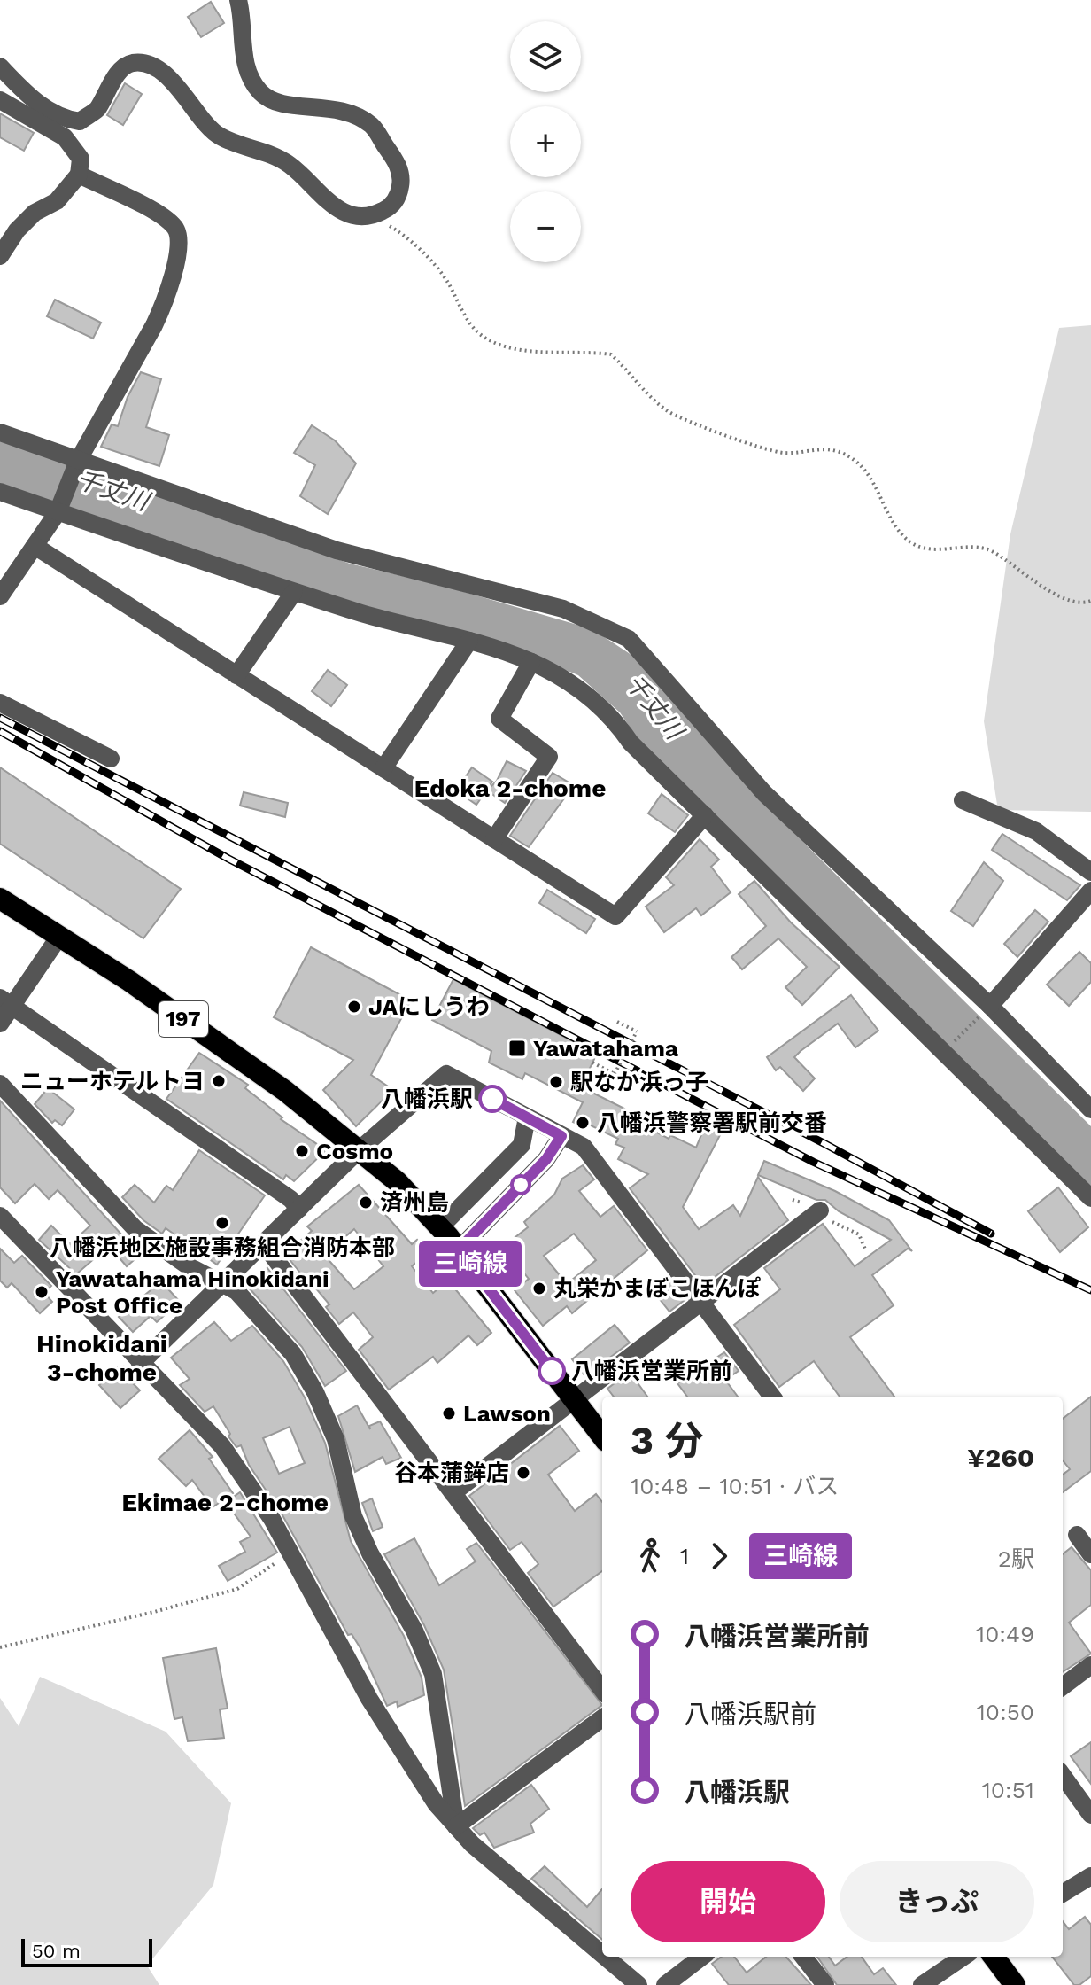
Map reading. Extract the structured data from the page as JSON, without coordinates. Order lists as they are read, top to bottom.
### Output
{
  "streets": {
    "highway": ["197"]
  },
  "districts": ["Edoka 2-chome", "Hinokidani 3-chome", "Ekimae 2-chome"],
  "water": ["千丈川"],
  "places": {
    "other": [
      "JAにしうわ",
      "ニューホテルトヨ",
      "駅なか浜っ子",
      "八幡浜駅",
      "八幡浜警察署駅前交番",
      "Cosmo",
      "済州島",
      "八幡浜地区施設事務組合消防本部",
      "丸栄かまぼこほんぽ",
      "Yawatahama Hinokidani Post Office",
      "八幡浜営業所前",
      "Lawson",
      "谷本蒲鉾店"
    ],
    "transit": ["Yawatahama"]
  },
  "lines": ["bus line 三崎線"],
  "scale_bar": "50 m",
  "page": {
    "on_map": "三崎線",
    "map_buttons": ["+", "−"],
    "heading": ["3 分", "10:48 – 10:51 · バス", "¥260"],
    "legs": ["1", "三崎線", "2駅"],
    "list": [
      {
        "name": "八幡浜営業所前",
        "value": "10:49"
      },
      {
        "name": "八幡浜駅前",
        "value": "10:50"
      },
      {
        "name": "八幡浜駅",
        "value": "10:51"
      }
    ],
    "buttons": ["開始", "きっぷ"],
    "scale": "50 m"
  }
}
